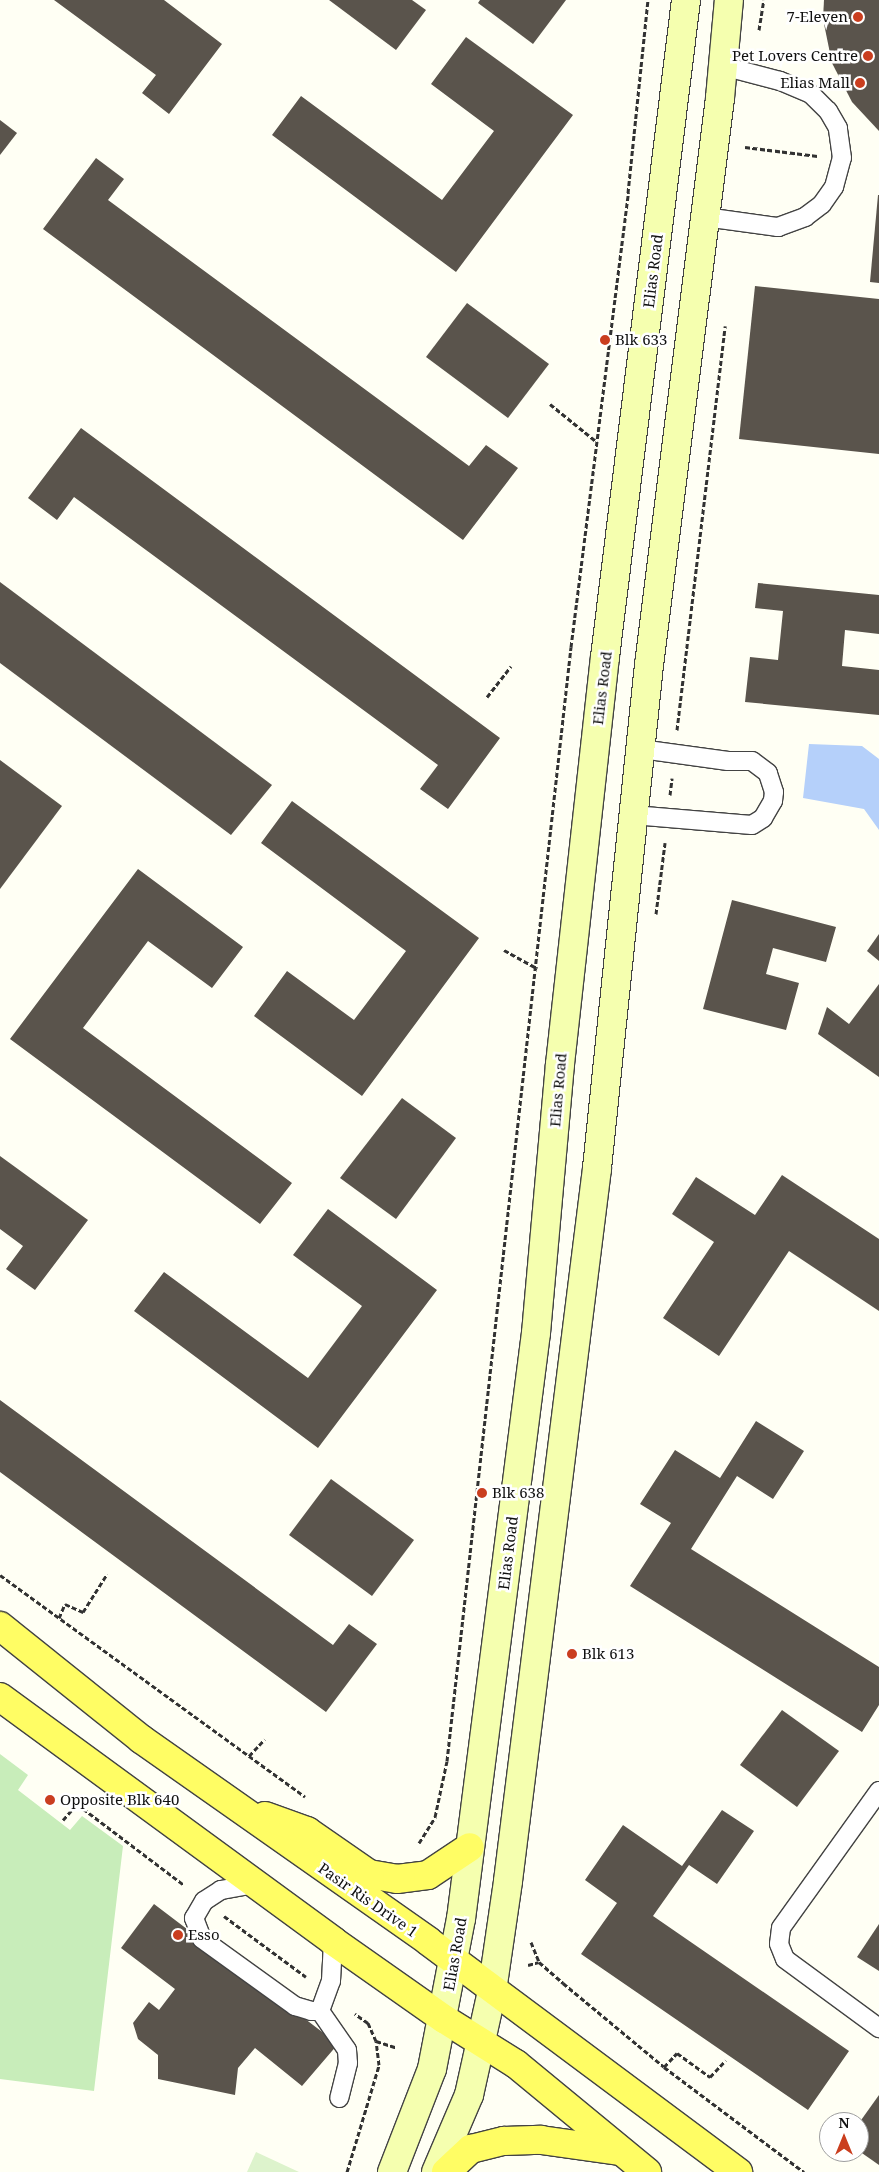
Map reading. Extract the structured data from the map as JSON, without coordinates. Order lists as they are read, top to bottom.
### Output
{
  "streets": {
    "main road": ["Elias Road", "Pasir Ris Drive 1"]
  },
  "crossings": [
    ["Elias Road", "Pasir Ris Drive 1"]
  ],
  "places": [
    "7-Eleven",
    "Pet Lovers Centre",
    "Elias Mall",
    "Blk 633",
    "Blk 638",
    "Blk 613",
    "Opposite Blk 640",
    "Esso"
  ],
  "north": "top"
}
